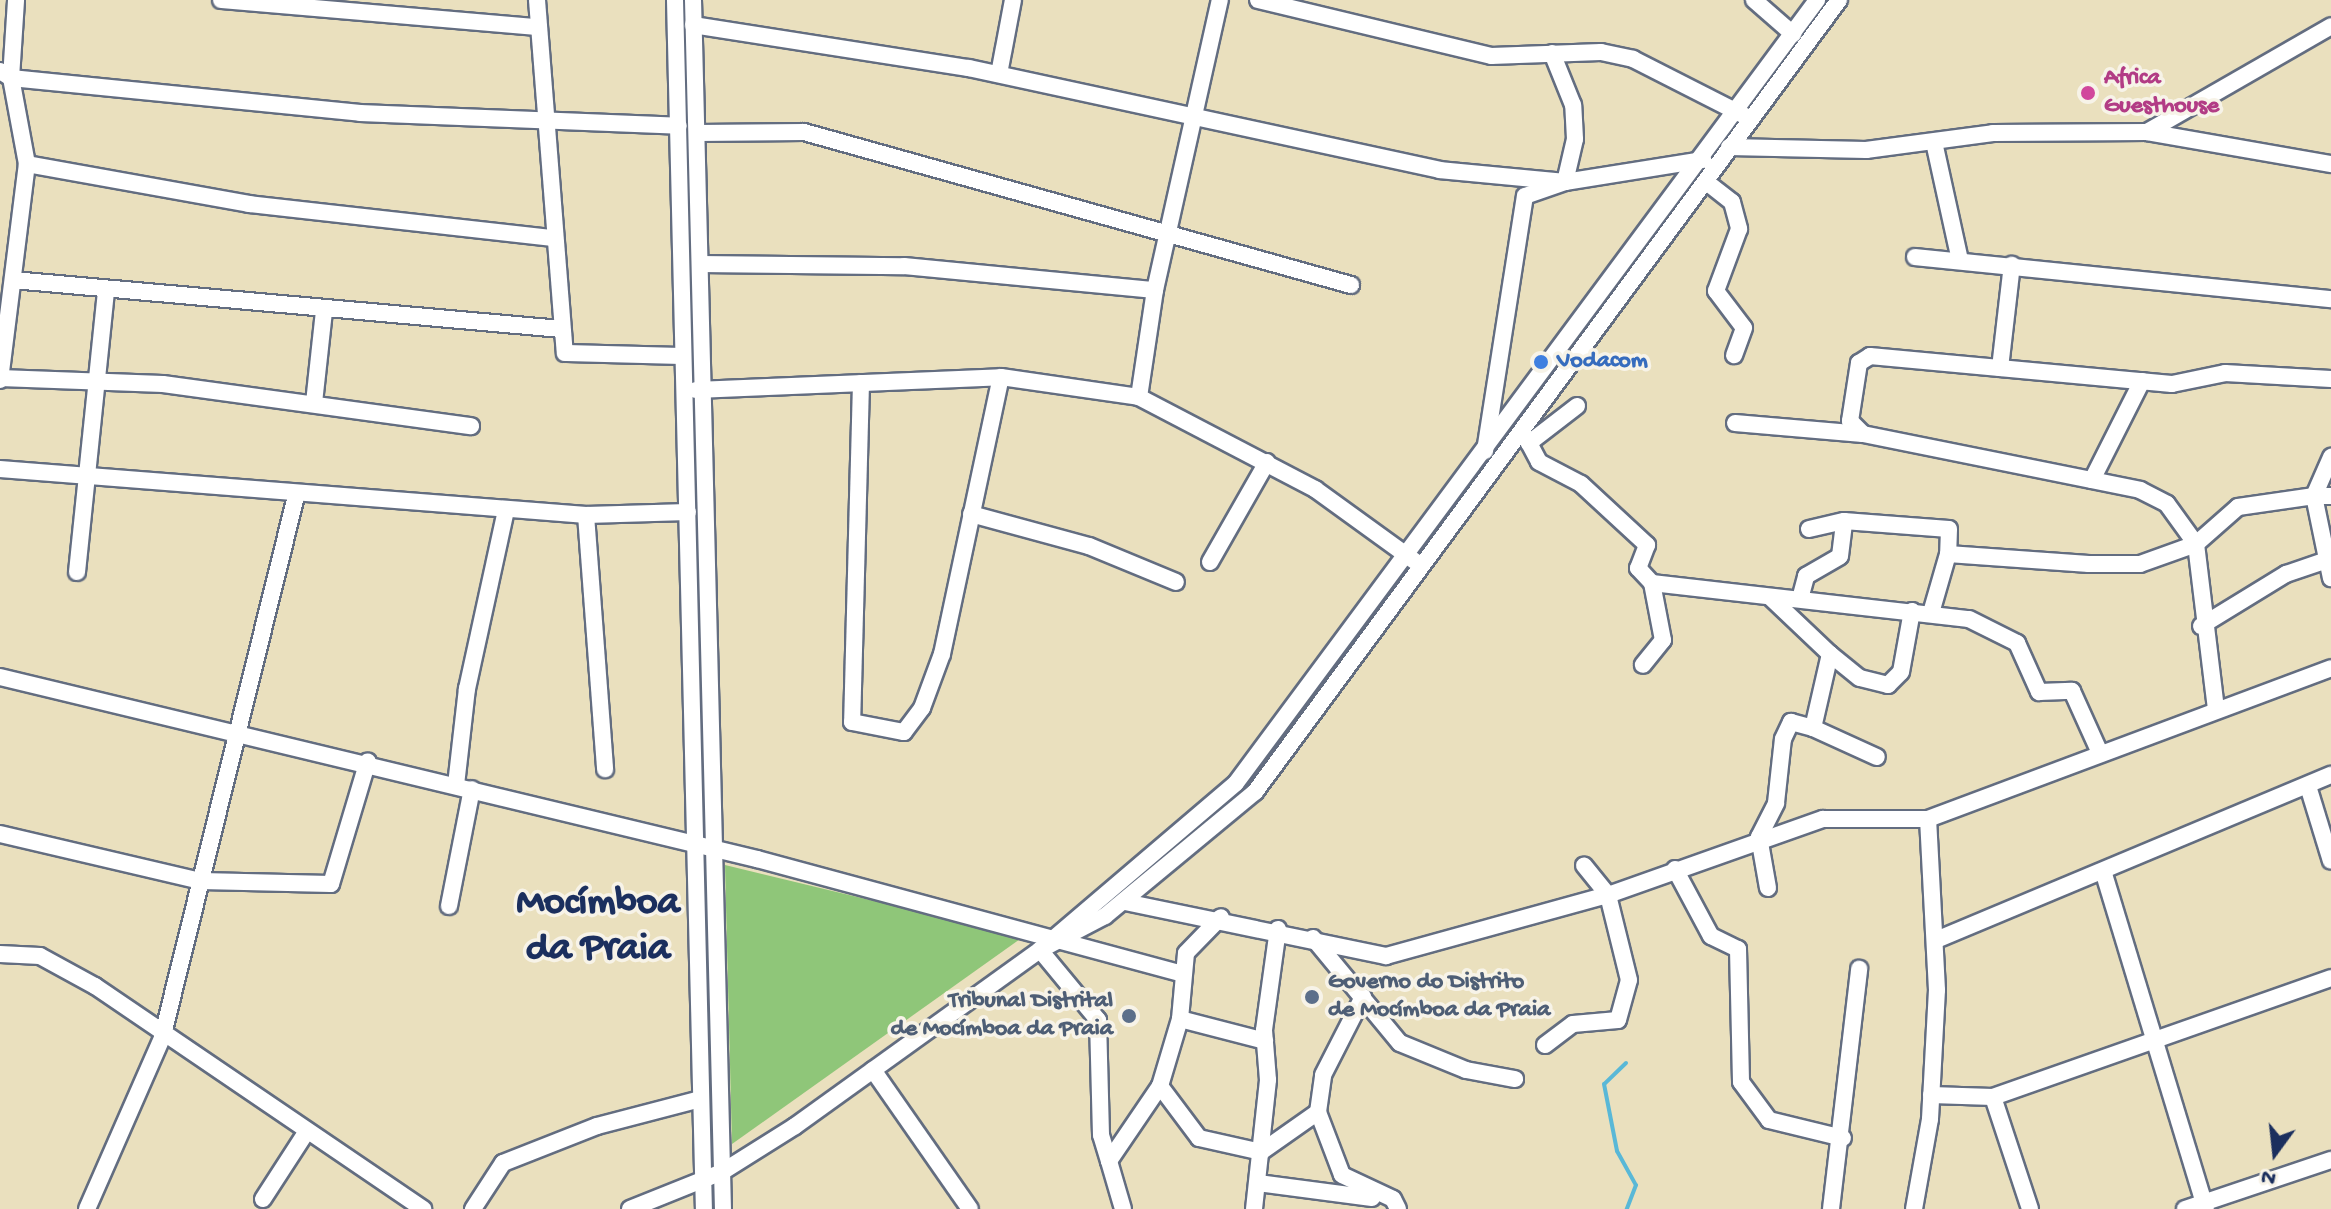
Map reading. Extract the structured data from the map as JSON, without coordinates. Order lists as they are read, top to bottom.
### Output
{
  "districts": ["Mocímboa da Praia"],
  "places": [
    "Africa Guesthouse",
    "Vodacom",
    "Governo do Distrito de Mocímboa da Praia",
    "Tribunal Distrital de Mocímboa da Praia"
  ],
  "north": "bottom"
}
